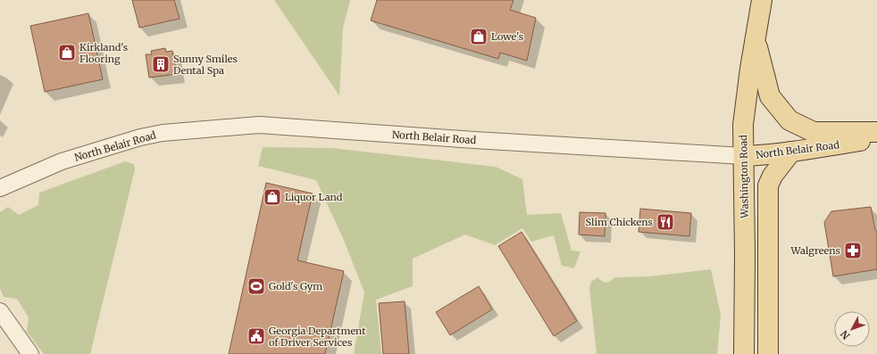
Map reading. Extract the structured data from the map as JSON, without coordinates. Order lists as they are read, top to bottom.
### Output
{
  "streets": {
    "main road": ["North Belair Road", "Washington Road"]
  },
  "crossings": [
    ["North Belair Road", "Washington Road"]
  ],
  "places": {
    "shop": ["Lowe's", "Kirkland's Flooring", "Liquor Land"],
    "building": ["Sunny Smiles Dental Spa"],
    "restaurant": ["Slim Chickens"],
    "pharmacy": ["Walgreens"],
    "sports": ["Gold's Gym"],
    "public building": ["Georgia Department of Driver Services"]
  },
  "north": "bottom left"
}
